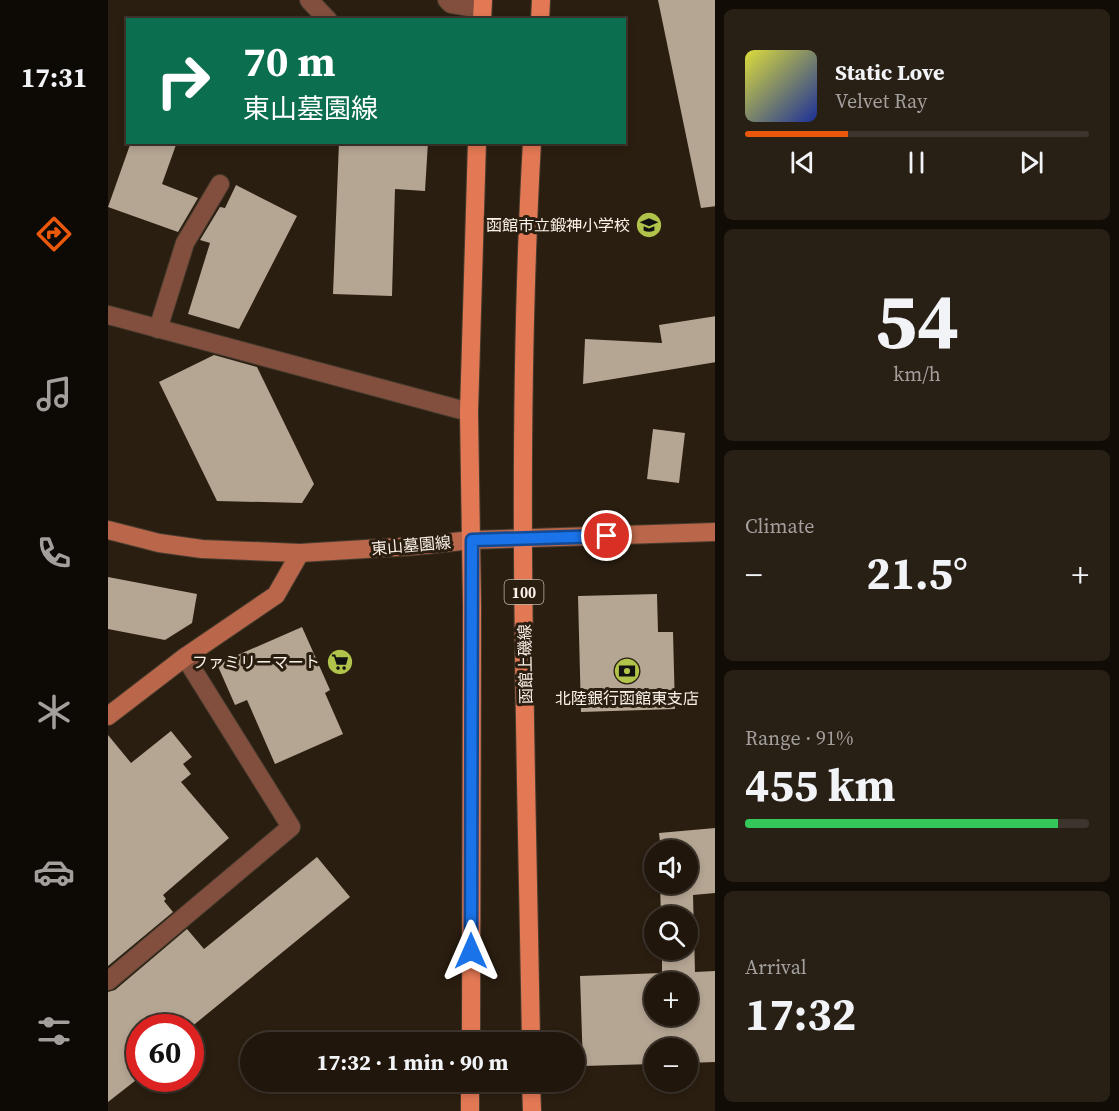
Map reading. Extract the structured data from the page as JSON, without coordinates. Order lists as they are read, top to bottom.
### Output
{
  "streets": {
    "main road": ["100", "函館上磯線"],
    "street": ["東山墓園線"]
  },
  "crossings": [
    ["東山墓園線", "函館上磯線"]
  ],
  "places": {
    "school or university": ["函館市立鍛神小学校"],
    "supermarket": ["ファミリーマート"],
    "bank": ["北陸銀行函館東支店"]
  },
  "page": {
    "tabs": "17:31",
    "turn": ["70 m", "東山墓園線"],
    "song": ["Static Love", "Velvet Ray"],
    "tile": [
      ["54", "km/h"],
      "Climate",
      ["Range · 91%", "455 km"],
      ["Arrival", "17:32"]
    ],
    "heat": ["−", "21.5°", "+"],
    "map_buttons": ["+", "−"],
    "limit": "60",
    "trip": "17:32 · 1 min · 90 m"
  }
}
